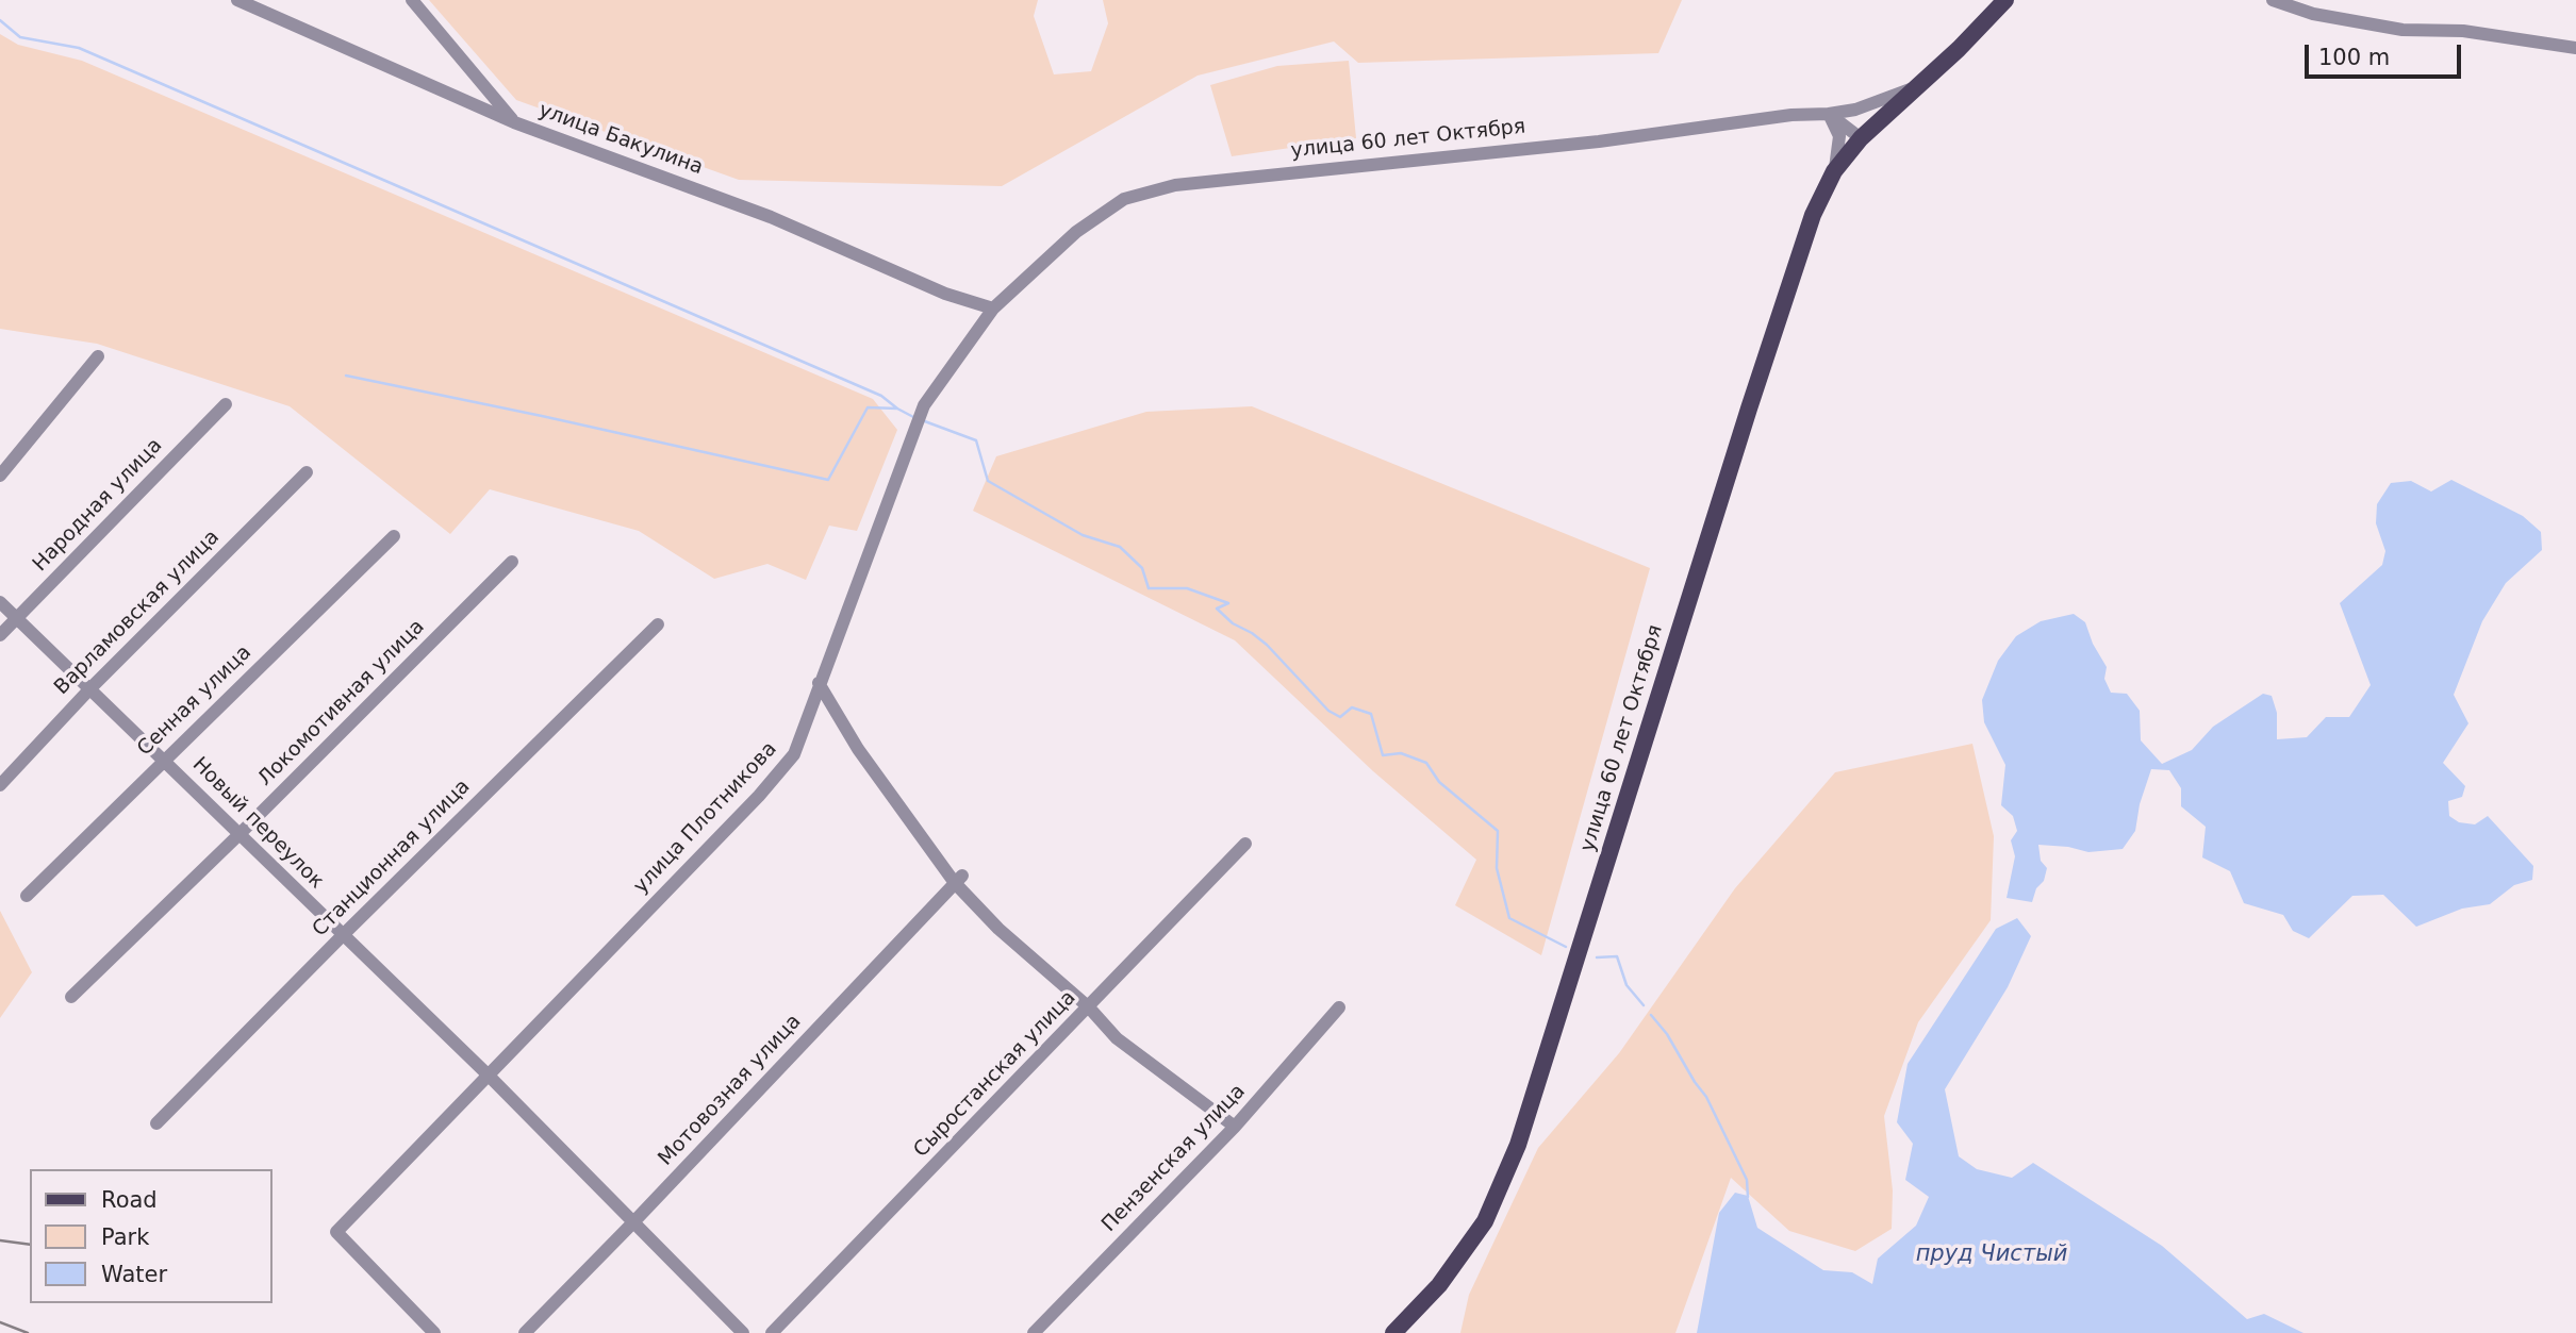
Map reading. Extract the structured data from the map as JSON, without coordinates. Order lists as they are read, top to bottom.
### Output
{
  "streets": {
    "main road": ["улица 60 лет Октября"],
    "street": [
      "улица Бакулина",
      "Народная улица",
      "Варламовская улица",
      "Сенная улица",
      "Локомотивная улица",
      "улица Плотникова",
      "Новый переулок",
      "Станционная улица",
      "Сыростанская улица",
      "Мотовозная улица",
      "Пензенская улица"
    ]
  },
  "crossings": [
    ["улица Бакулина", "улица 60 лет Октября"],
    ["улица Бакулина", "улица Плотникова"],
    ["улица 60 лет Октября", "улица Плотникова"],
    ["Народная улица", "Новый переулок"],
    ["Варламовская улица", "Новый переулок"],
    ["Сенная улица", "Новый переулок"],
    ["Локомотивная улица", "Новый переулок"],
    ["улица Плотникова", "Новый переулок"],
    ["Новый переулок", "Станционная улица"],
    ["Новый переулок", "Мотовозная улица"]
  ],
  "water": ["пруд Чистый"],
  "legend": ["Road", "Park", "Water"],
  "scale_bar": "100 m"
}
